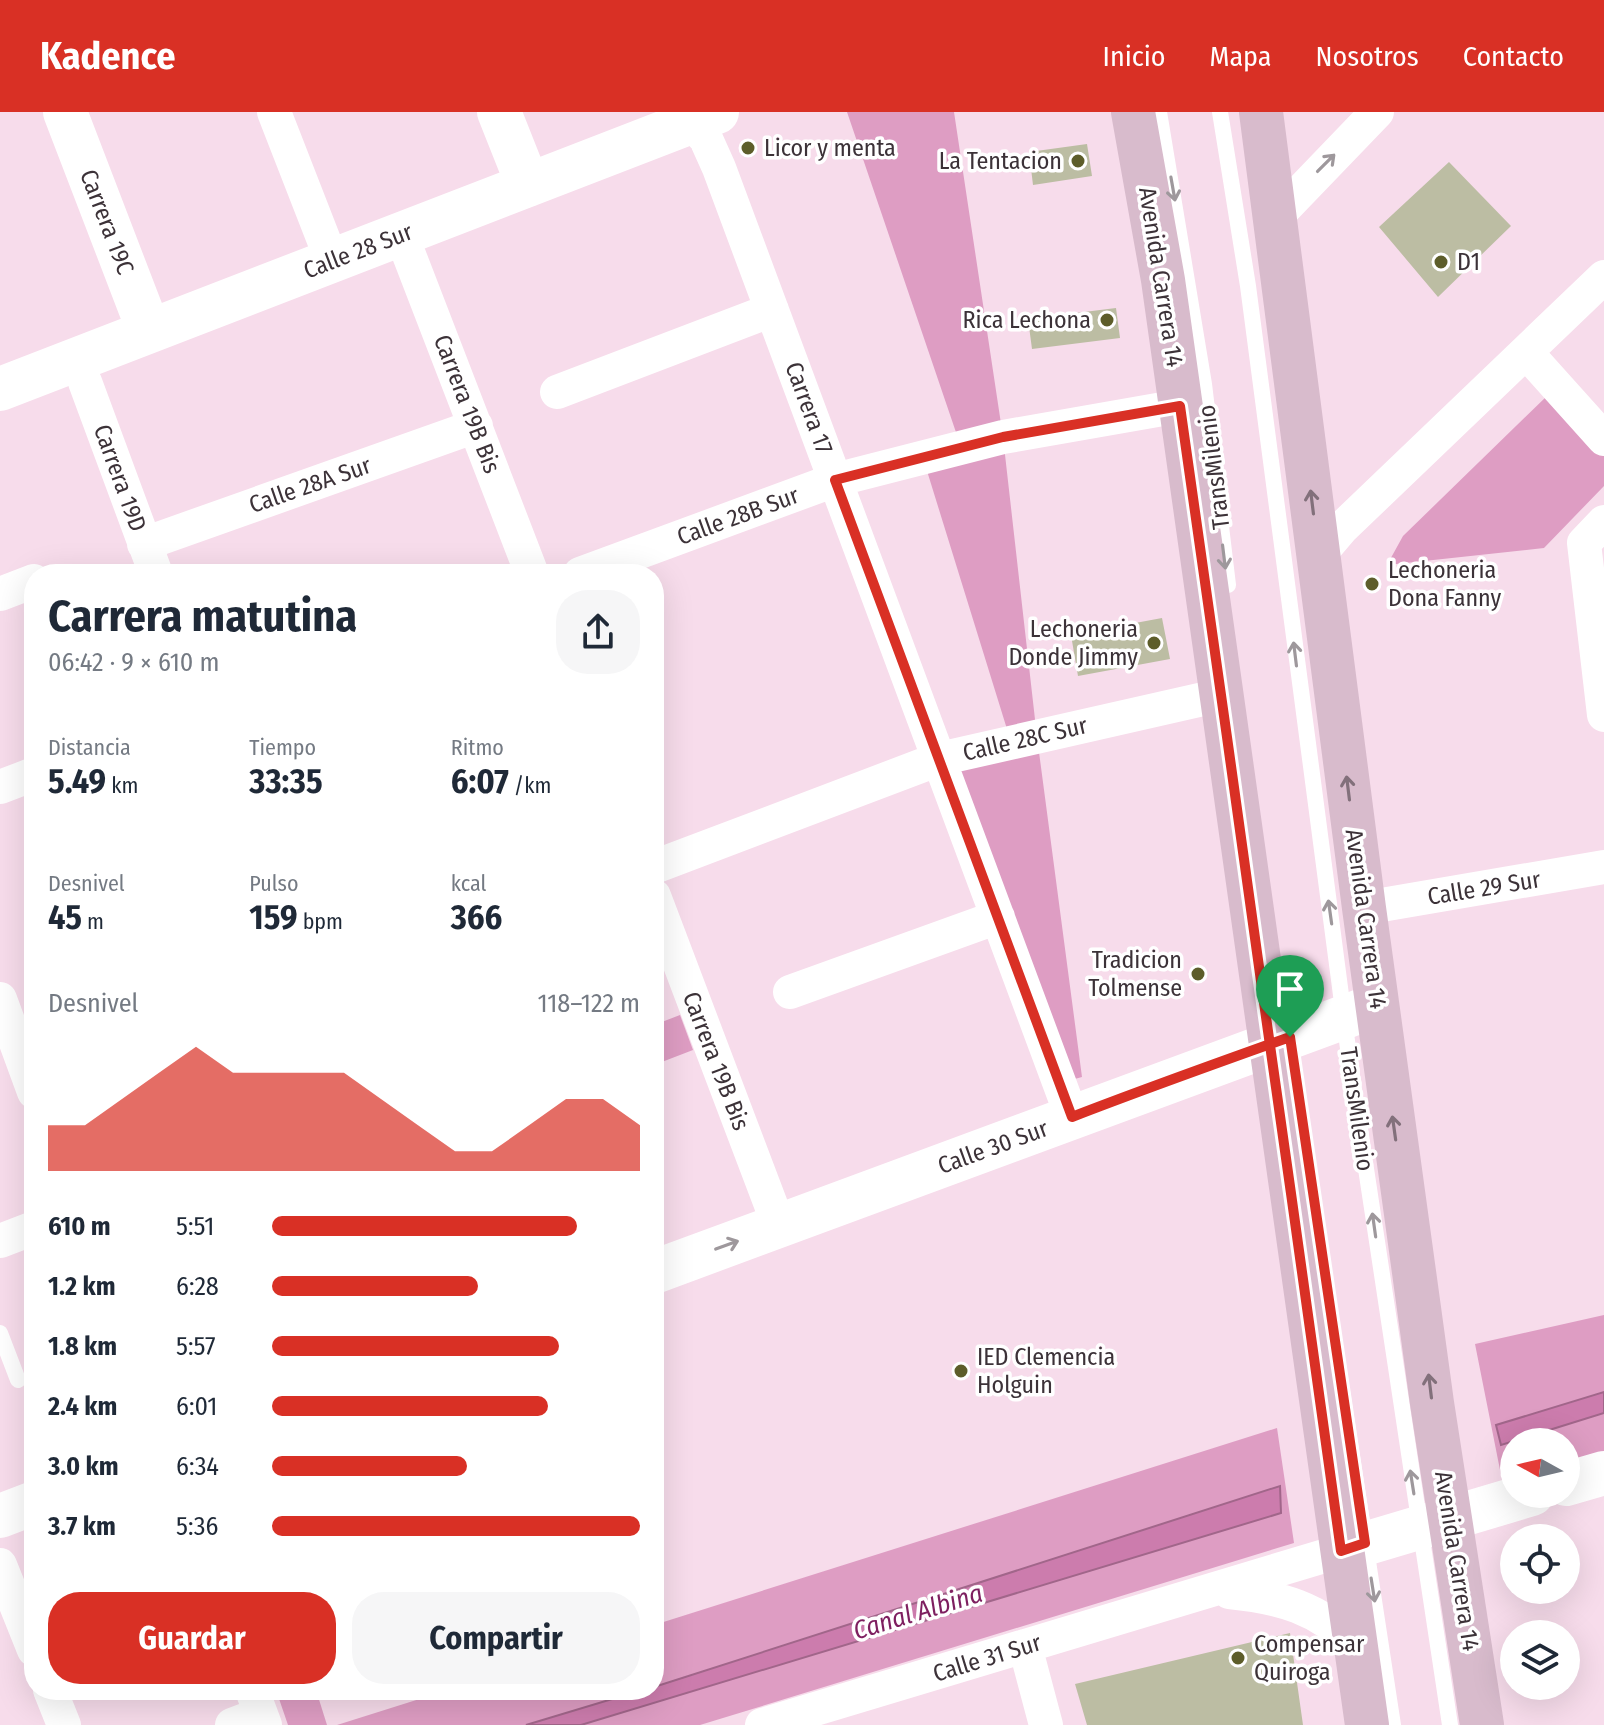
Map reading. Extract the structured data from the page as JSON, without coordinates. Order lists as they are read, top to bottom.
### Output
{
  "streets": {
    "main road": ["Avenida Carrera 14"],
    "street": [
      "Carrera 19C",
      "Calle 28 Sur",
      "Carrera 19B Bis",
      "Carrera 17",
      "Carrera 19D",
      "Calle 28A Sur",
      "Calle 28B Sur",
      "Calle 28C Sur",
      "Calle 29 Sur",
      "Calle 30 Sur",
      "Calle 31 Sur"
    ],
    "lane": ["TransMilenio"]
  },
  "crossings": [
    ["Carrera 19C", "Calle 28 Sur"],
    ["Calle 28 Sur", "Carrera 19B Bis"],
    ["Calle 28 Sur", "Carrera 17"],
    ["Avenida Carrera 14", "TransMilenio"],
    ["Avenida Carrera 14", "Calle 28B Sur"],
    ["Avenida Carrera 14", "Calle 28C Sur"],
    ["Avenida Carrera 14", "Calle 29 Sur"],
    ["Avenida Carrera 14", "Calle 30 Sur"],
    ["Avenida Carrera 14", "Calle 31 Sur"],
    ["Carrera 19B Bis", "Calle 28A Sur"],
    ["Carrera 19B Bis", "Calle 30 Sur"],
    ["Carrera 17", "Calle 28B Sur"],
    ["Carrera 17", "Calle 28C Sur"],
    ["Carrera 17", "Calle 30 Sur"],
    ["TransMilenio", "Calle 30 Sur"],
    ["Carrera 19D", "Calle 28A Sur"]
  ],
  "water": ["Canal Albina"],
  "places": [
    "Licor y menta",
    "La Tentacion",
    "D1",
    "Rica Lechona",
    "Lechoneria Dona Fanny",
    "Lechoneria Donde Jimmy",
    "Tradicion Tolmense",
    "IED Clemencia Holguin",
    "Compensar Quiroga"
  ],
  "north": "left",
  "page": {
    "header": "Kadence",
    "nav": [
      "Inicio",
      "Mapa",
      "Nosotros",
      "Contacto"
    ],
    "heading": ["Carrera matutina", "06:42 · 9 × 610 m"],
    "stats": [
      ["Distancia", "5.49 km"],
      ["Tiempo", "33:35"],
      ["Ritmo", "6:07 /km"],
      ["Desnivel", "45 m"],
      ["Pulso", "159 bpm"],
      ["kcal", "366"]
    ],
    "chart": ["Desnivel", "118–122 m"],
    "list": [
      {
        "name": "610 m",
        "note": "5:51"
      },
      {
        "name": "1.2 km",
        "note": "6:28"
      },
      {
        "name": "1.8 km",
        "note": "5:57"
      },
      {
        "name": "2.4 km",
        "note": "6:01"
      },
      {
        "name": "3.0 km",
        "note": "6:34"
      },
      {
        "name": "3.7 km",
        "note": "5:36"
      }
    ],
    "buttons": ["Guardar", "Compartir"]
  }
}
